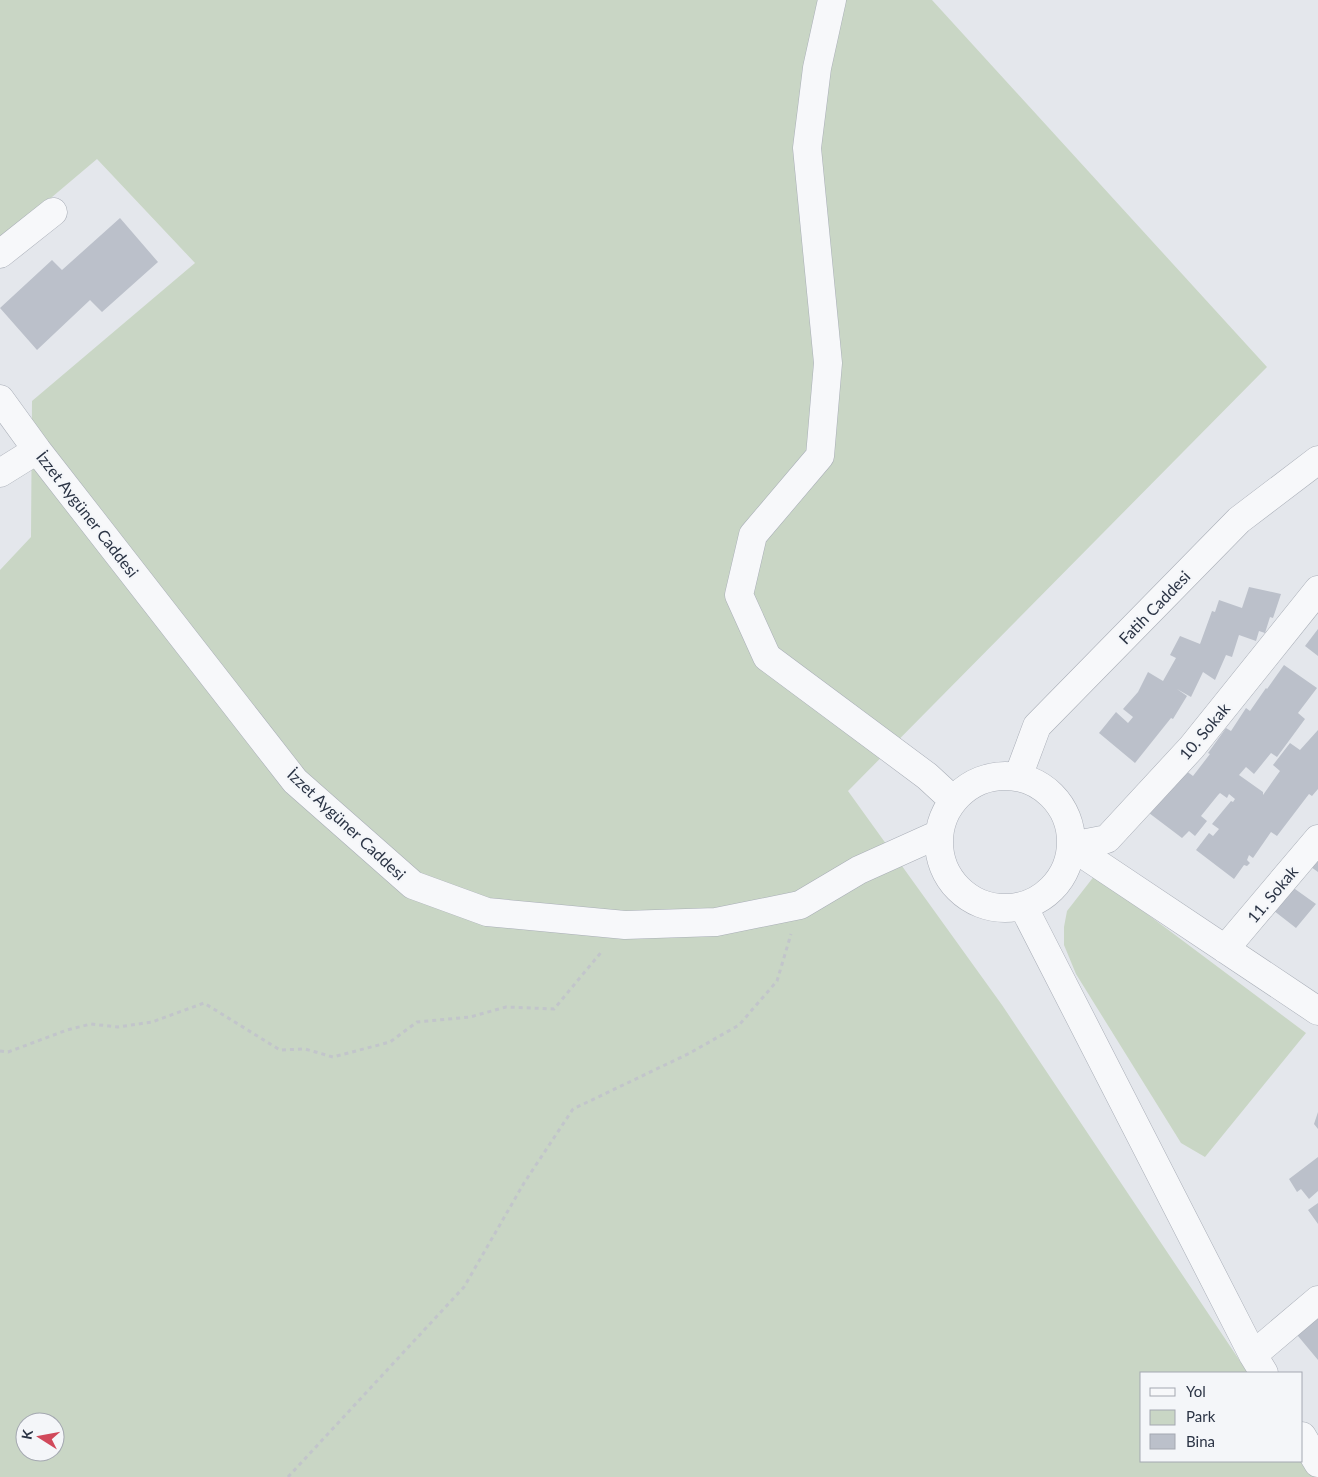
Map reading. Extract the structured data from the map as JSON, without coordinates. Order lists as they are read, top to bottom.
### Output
{
  "streets": {
    "street": [
      "İzzet Aygüner Caddesi",
      "Fatih Caddesi",
      "10. Sokak",
      "11. Sokak"
    ]
  },
  "crossings": [
    ["İzzet Aygüner Caddesi", "Fatih Caddesi"],
    ["İzzet Aygüner Caddesi", "10. Sokak"],
    ["Fatih Caddesi", "10. Sokak"]
  ],
  "legend": ["Yol", "Park", "Bina"],
  "north": "left"
}
